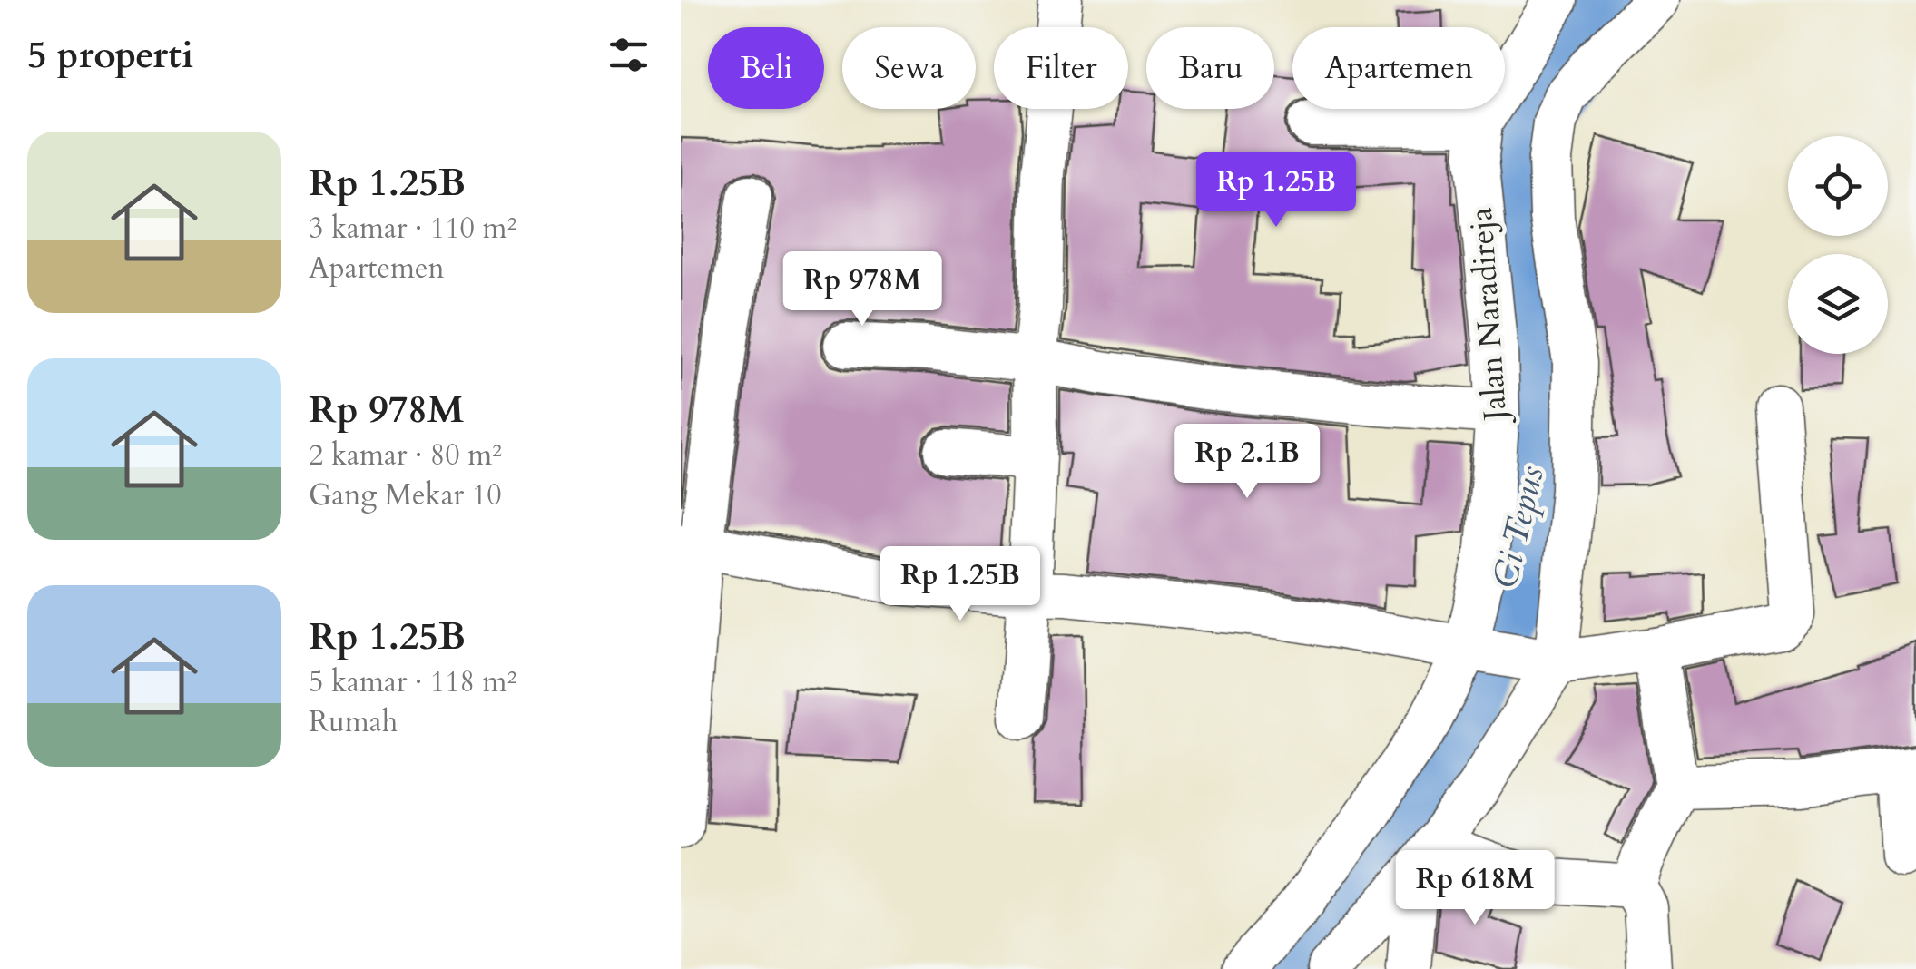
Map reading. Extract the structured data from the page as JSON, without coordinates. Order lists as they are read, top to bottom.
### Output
{
  "streets": {
    "street": ["Jalan Naradireja"]
  },
  "water": ["Ci Tepus"],
  "page": {
    "heading": "5 properti",
    "chip": [
      "Beli",
      "Sewa",
      "Filter",
      "Baru",
      "Apartemen"
    ],
    "list": [
      {
        "name": "Rp 1.25B",
        "note": "3 kamar · 110 m² · Apartemen"
      },
      {
        "name": "Rp 978M",
        "note": "2 kamar · 80 m² · Gang Mekar 10"
      },
      {
        "name": "Rp 1.25B",
        "note": "5 kamar · 118 m² · Rumah"
      }
    ],
    "price": [
      "Rp 1.25B",
      "Rp 978M",
      "Rp 2.1B",
      "Rp 1.25B",
      "Rp 618M"
    ]
  }
}
